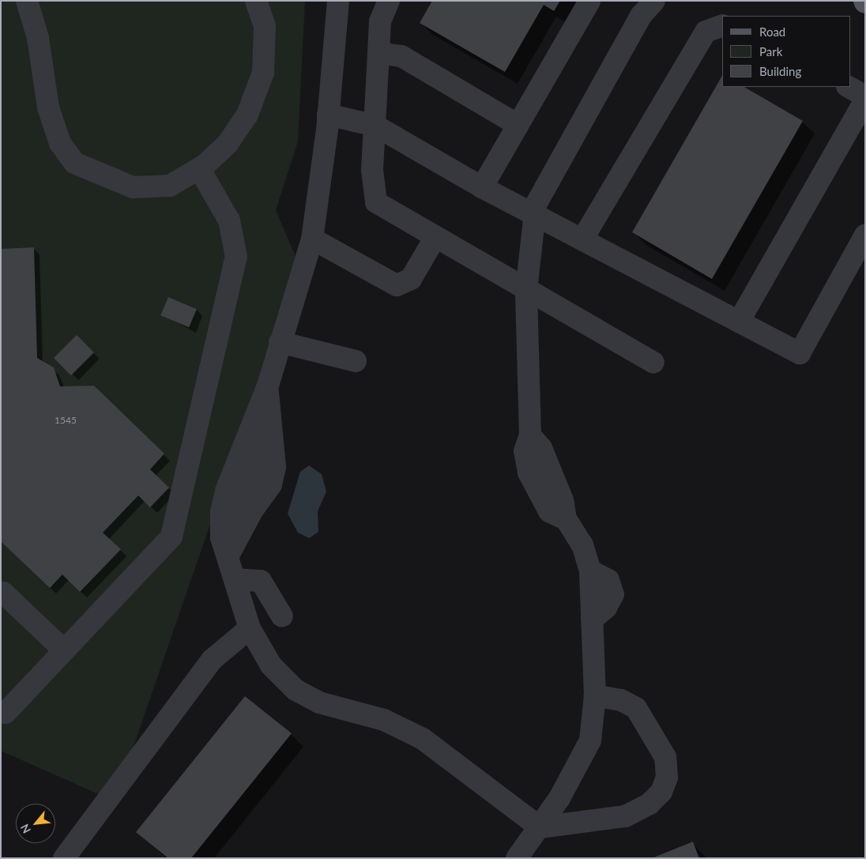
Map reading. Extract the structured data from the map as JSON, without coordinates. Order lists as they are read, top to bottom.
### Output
{
  "house_numbers": ["1545"],
  "legend": ["Road", "Park", "Building"],
  "north": "bottom left"
}
